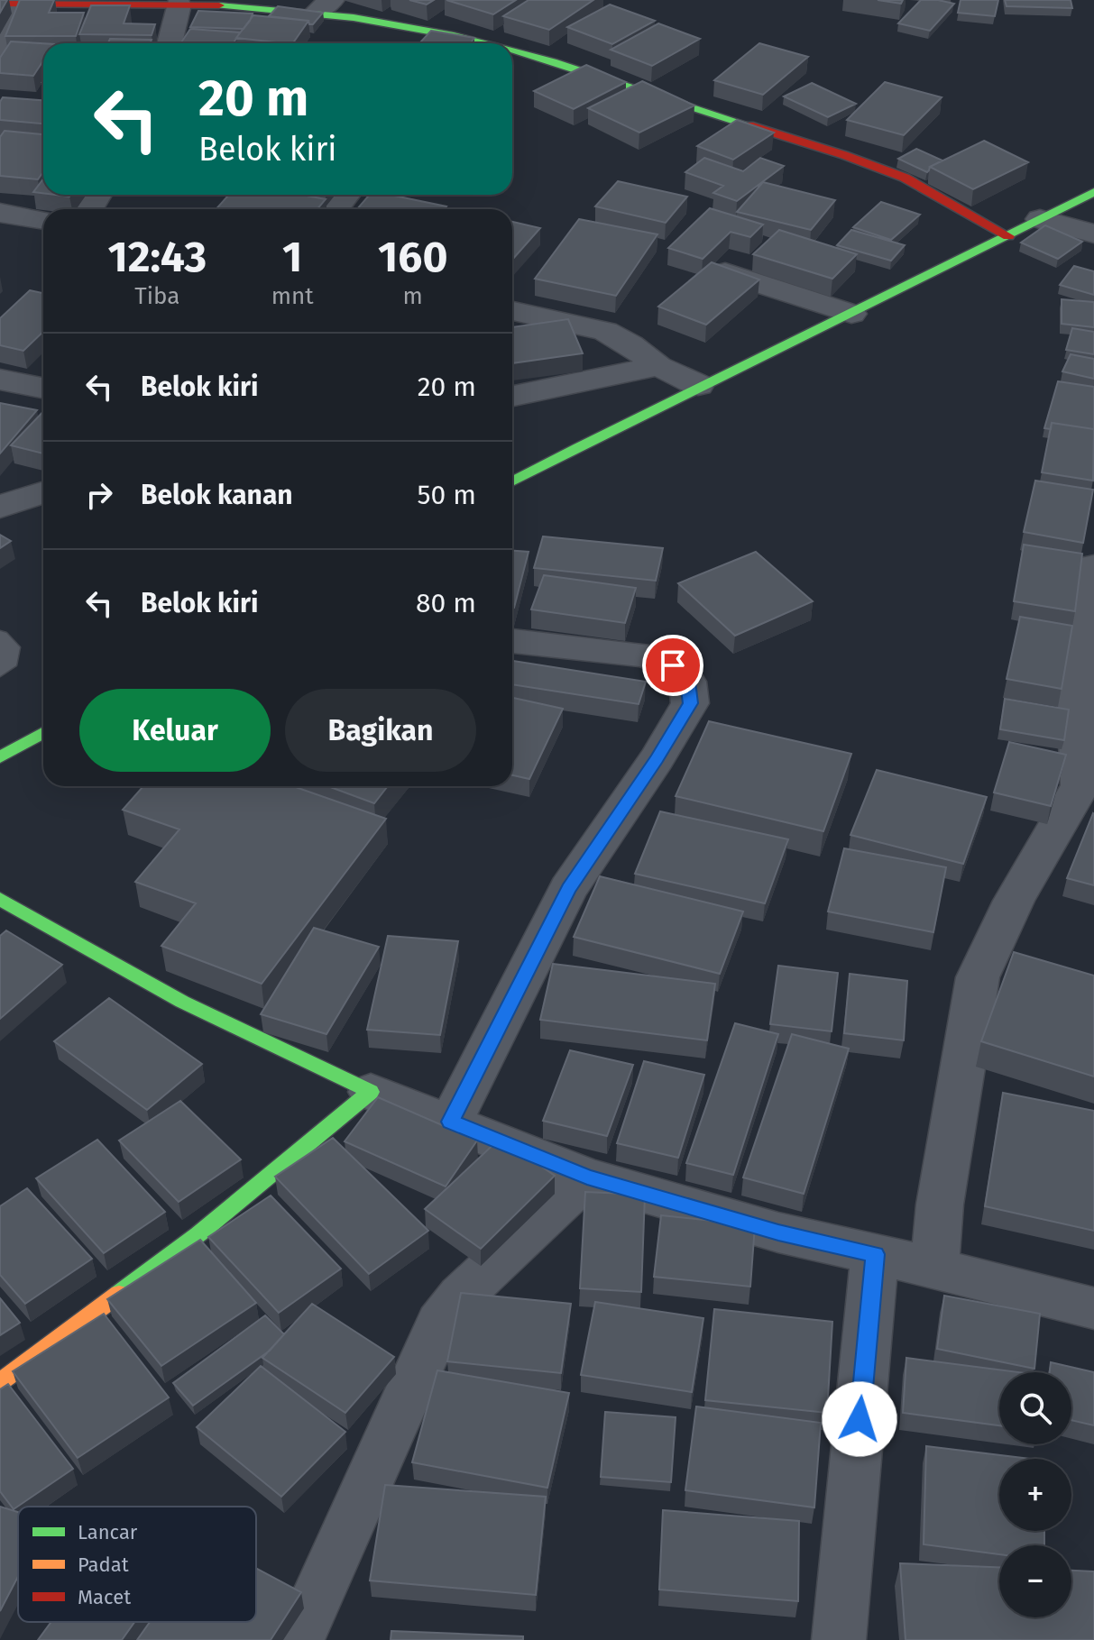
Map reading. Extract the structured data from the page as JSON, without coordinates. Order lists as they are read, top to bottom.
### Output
{
  "legend": ["Lancar", "Padat", "Macet"],
  "page": {
    "turn": ["20 m", "Belok kiri"],
    "eta": [
      "12:43",
      "Tiba",
      "1",
      "mnt",
      "160",
      "m"
    ],
    "list": [
      {
        "name": "Belok kiri",
        "value": "20 m"
      },
      {
        "name": "Belok kanan",
        "value": "50 m"
      },
      {
        "name": "Belok kiri",
        "value": "80 m"
      }
    ],
    "buttons": ["Keluar", "Bagikan"],
    "map_buttons": ["+", "−"]
  }
}
